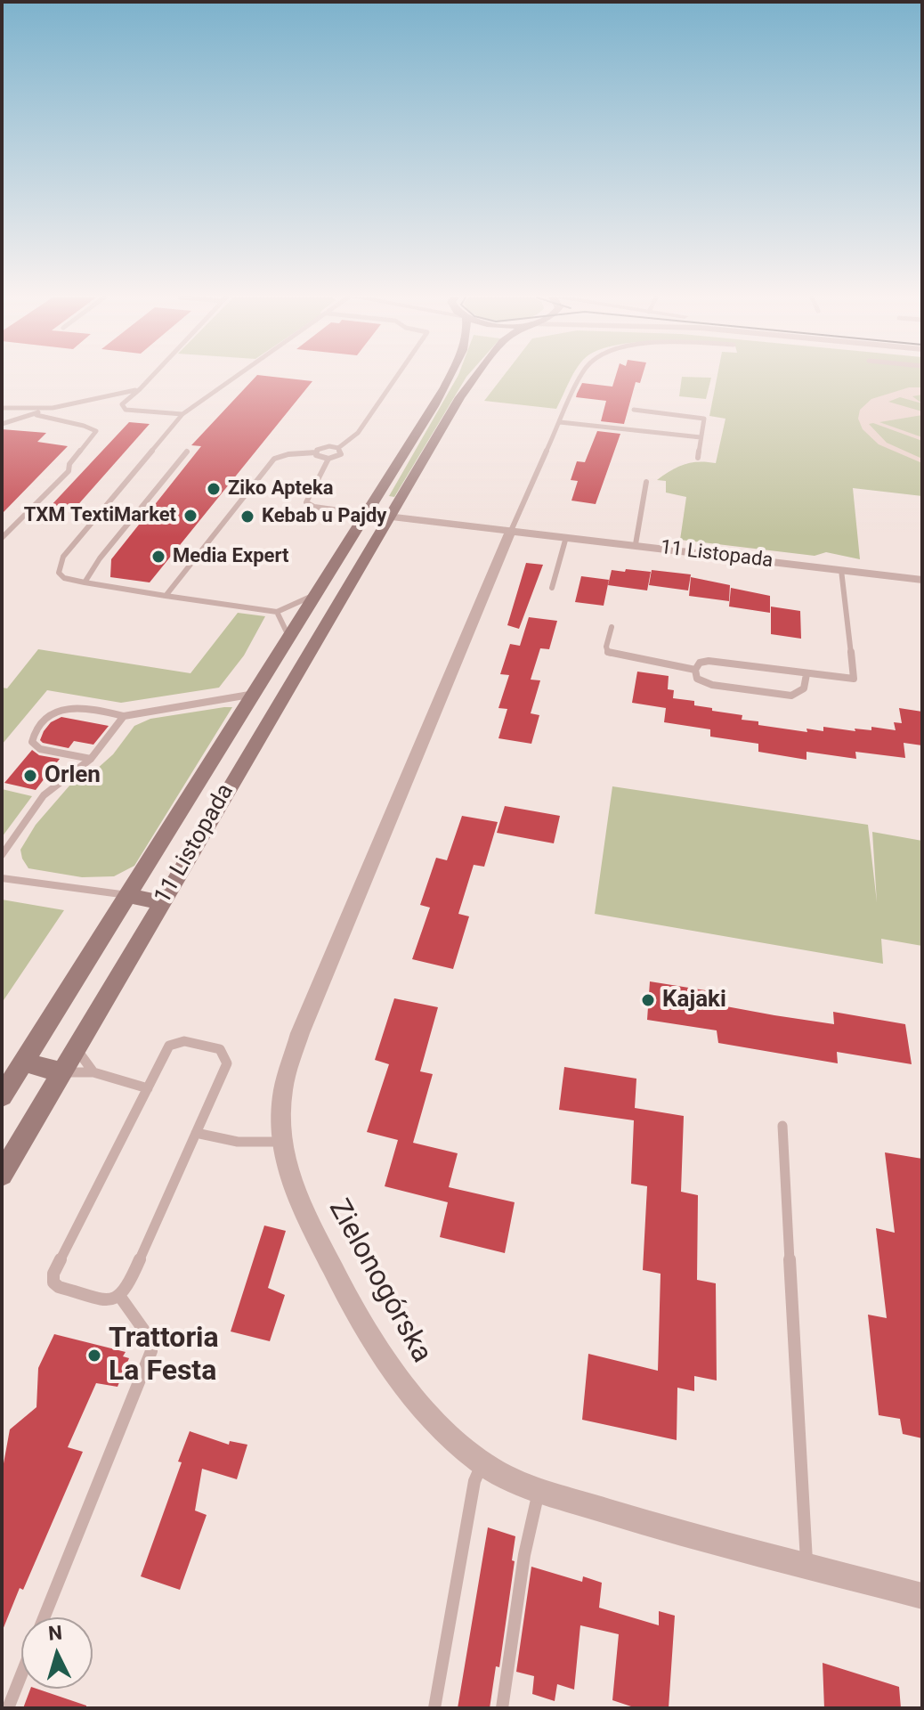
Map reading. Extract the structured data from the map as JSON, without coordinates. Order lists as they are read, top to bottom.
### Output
{
  "streets": {
    "main road": ["11 Listopada"],
    "street": ["Zielonogórska"]
  },
  "crossings": [
    ["11 Listopada", "Zielonogórska"]
  ],
  "places": [
    "Ziko Apteka",
    "TXM TextiMarket",
    "Kebab u Pajdy",
    "Media Expert",
    "Orlen",
    "Kajaki",
    "Trattoria La Festa"
  ],
  "north": "top"
}
